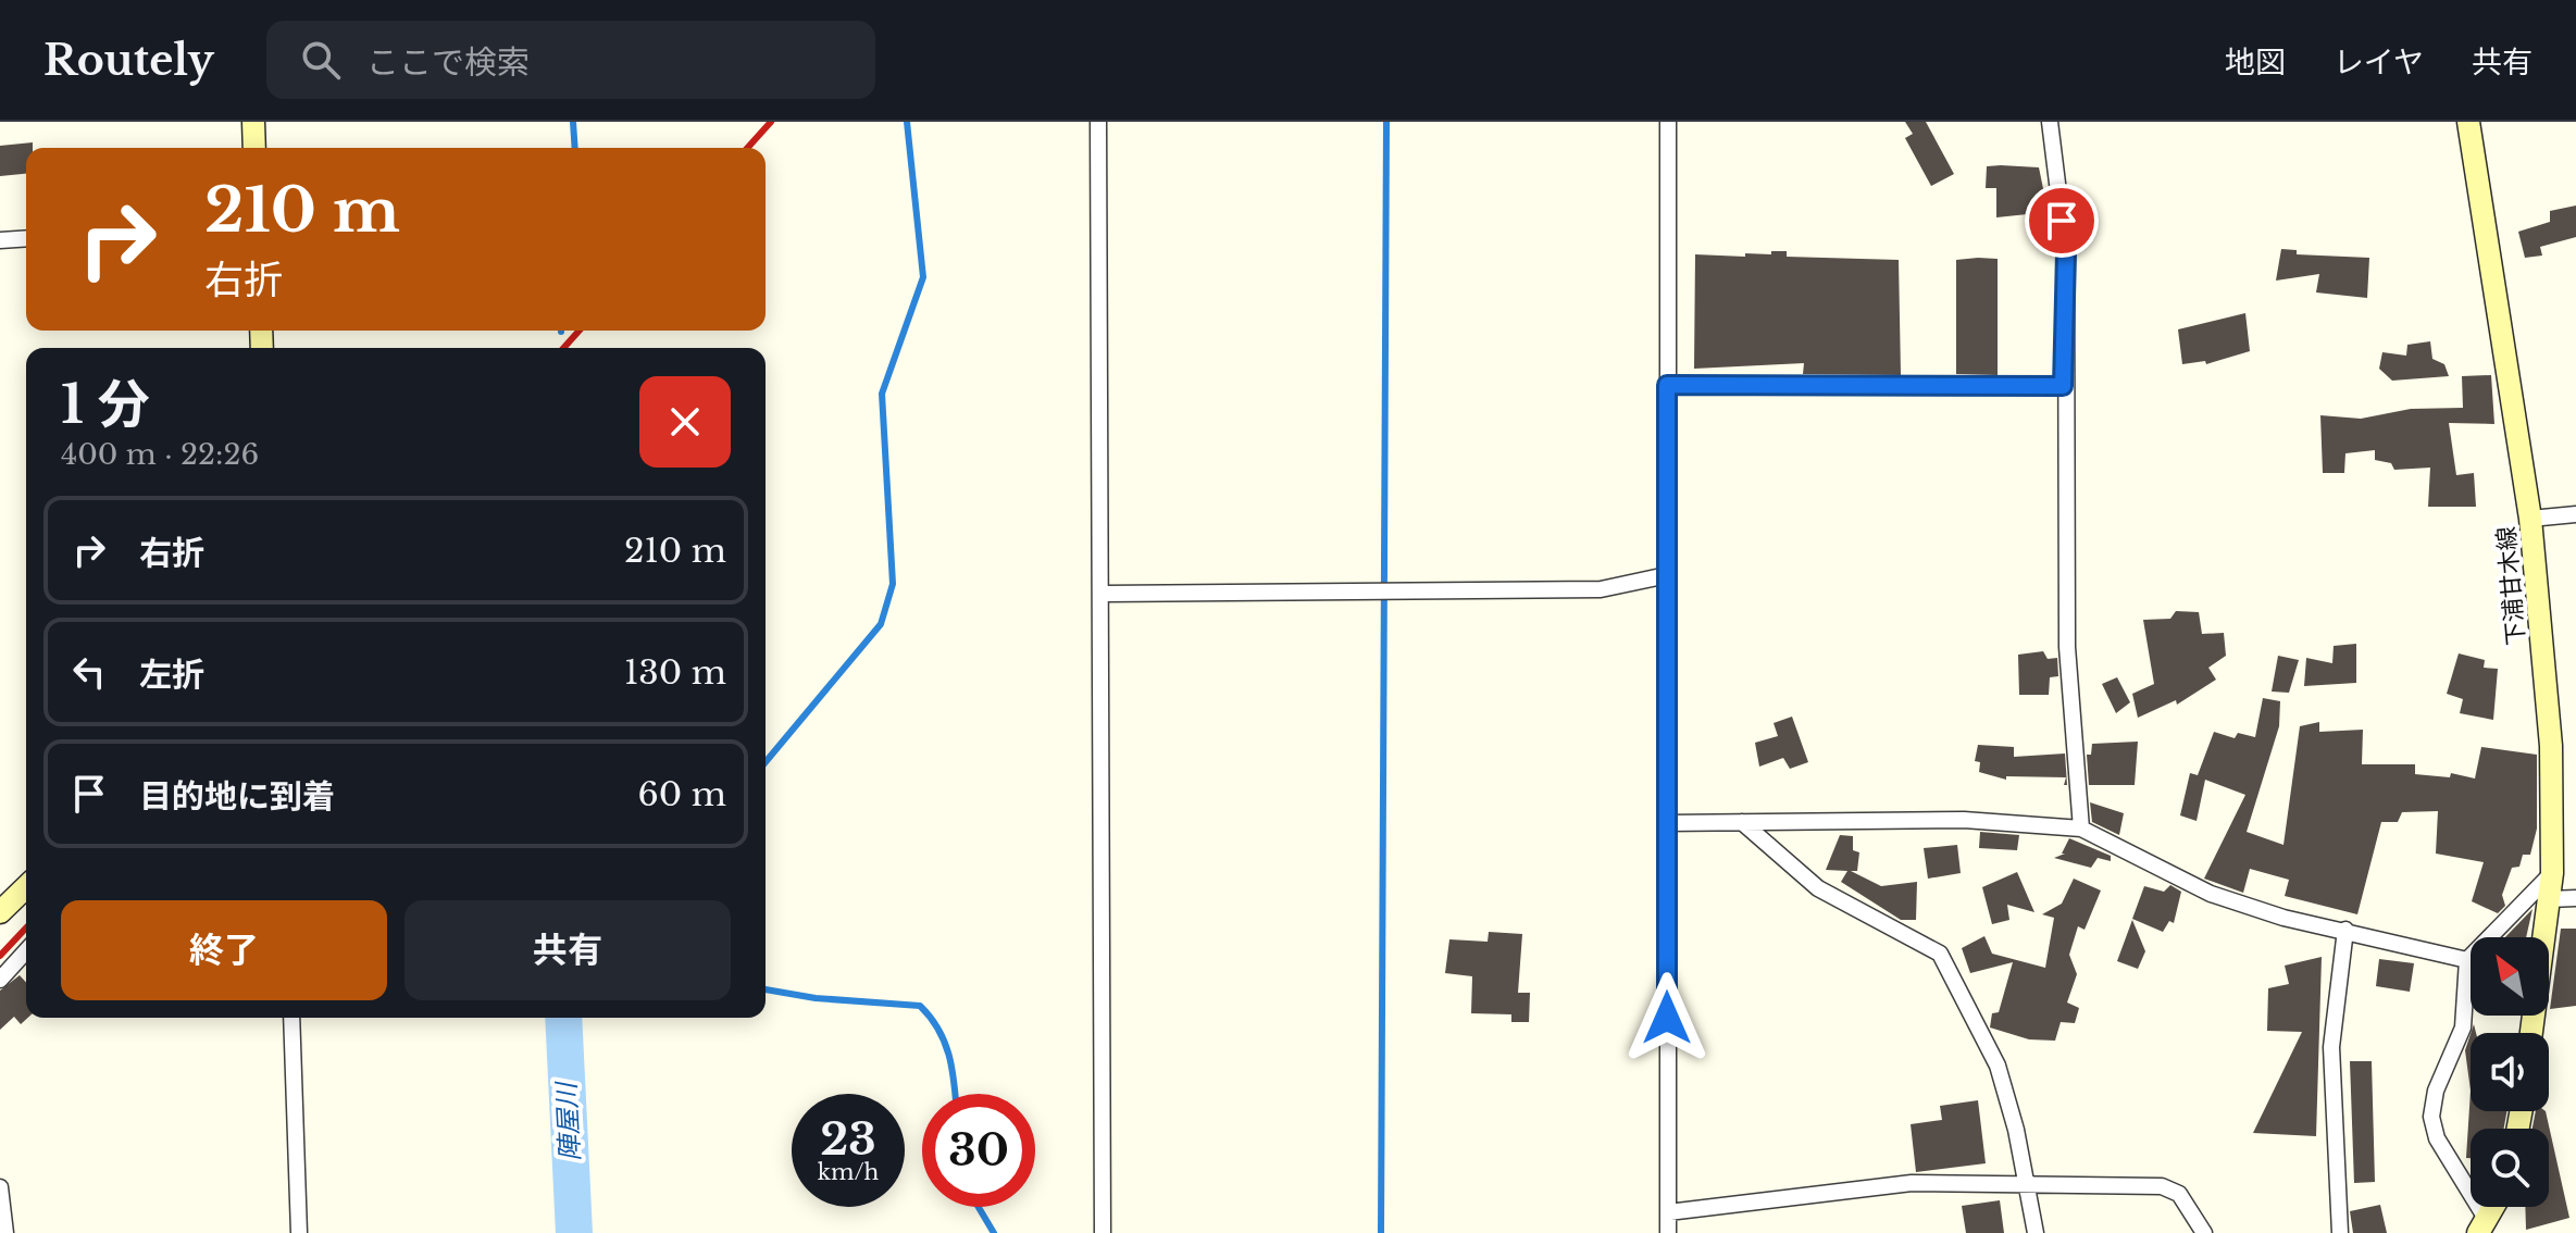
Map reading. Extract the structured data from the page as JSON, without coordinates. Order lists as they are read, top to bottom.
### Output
{
  "streets": {
    "main road": ["下浦甘木線"]
  },
  "water": ["陣屋川"],
  "north": "top left",
  "page": {
    "header": "Routely",
    "search": "ここで検索",
    "nav": ["地図", "レイヤ", "共有"],
    "turn": ["210 m", "右折"],
    "heading": ["1 分", "400 m · 22:26"],
    "list": [
      {
        "name": "右折",
        "value": "210 m"
      },
      {
        "name": "左折",
        "value": "130 m"
      },
      {
        "name": "目的地に到着",
        "value": "60 m"
      }
    ],
    "buttons": ["終了", "共有"],
    "speed": "23 km/h",
    "limit": "30"
  }
}
